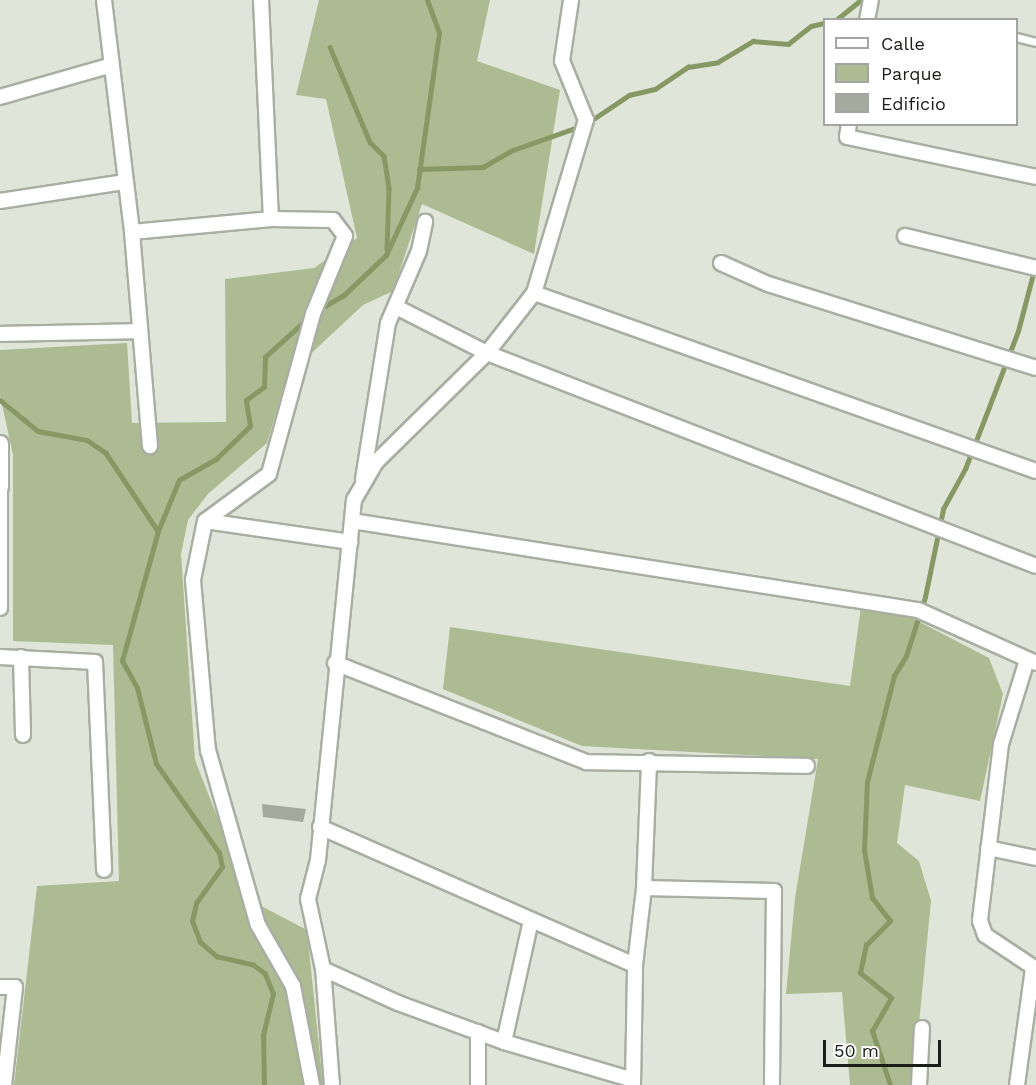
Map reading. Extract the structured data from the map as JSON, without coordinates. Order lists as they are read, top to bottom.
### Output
{
  "legend": ["Calle", "Parque", "Edificio"],
  "scale_bar": "50 m"
}
